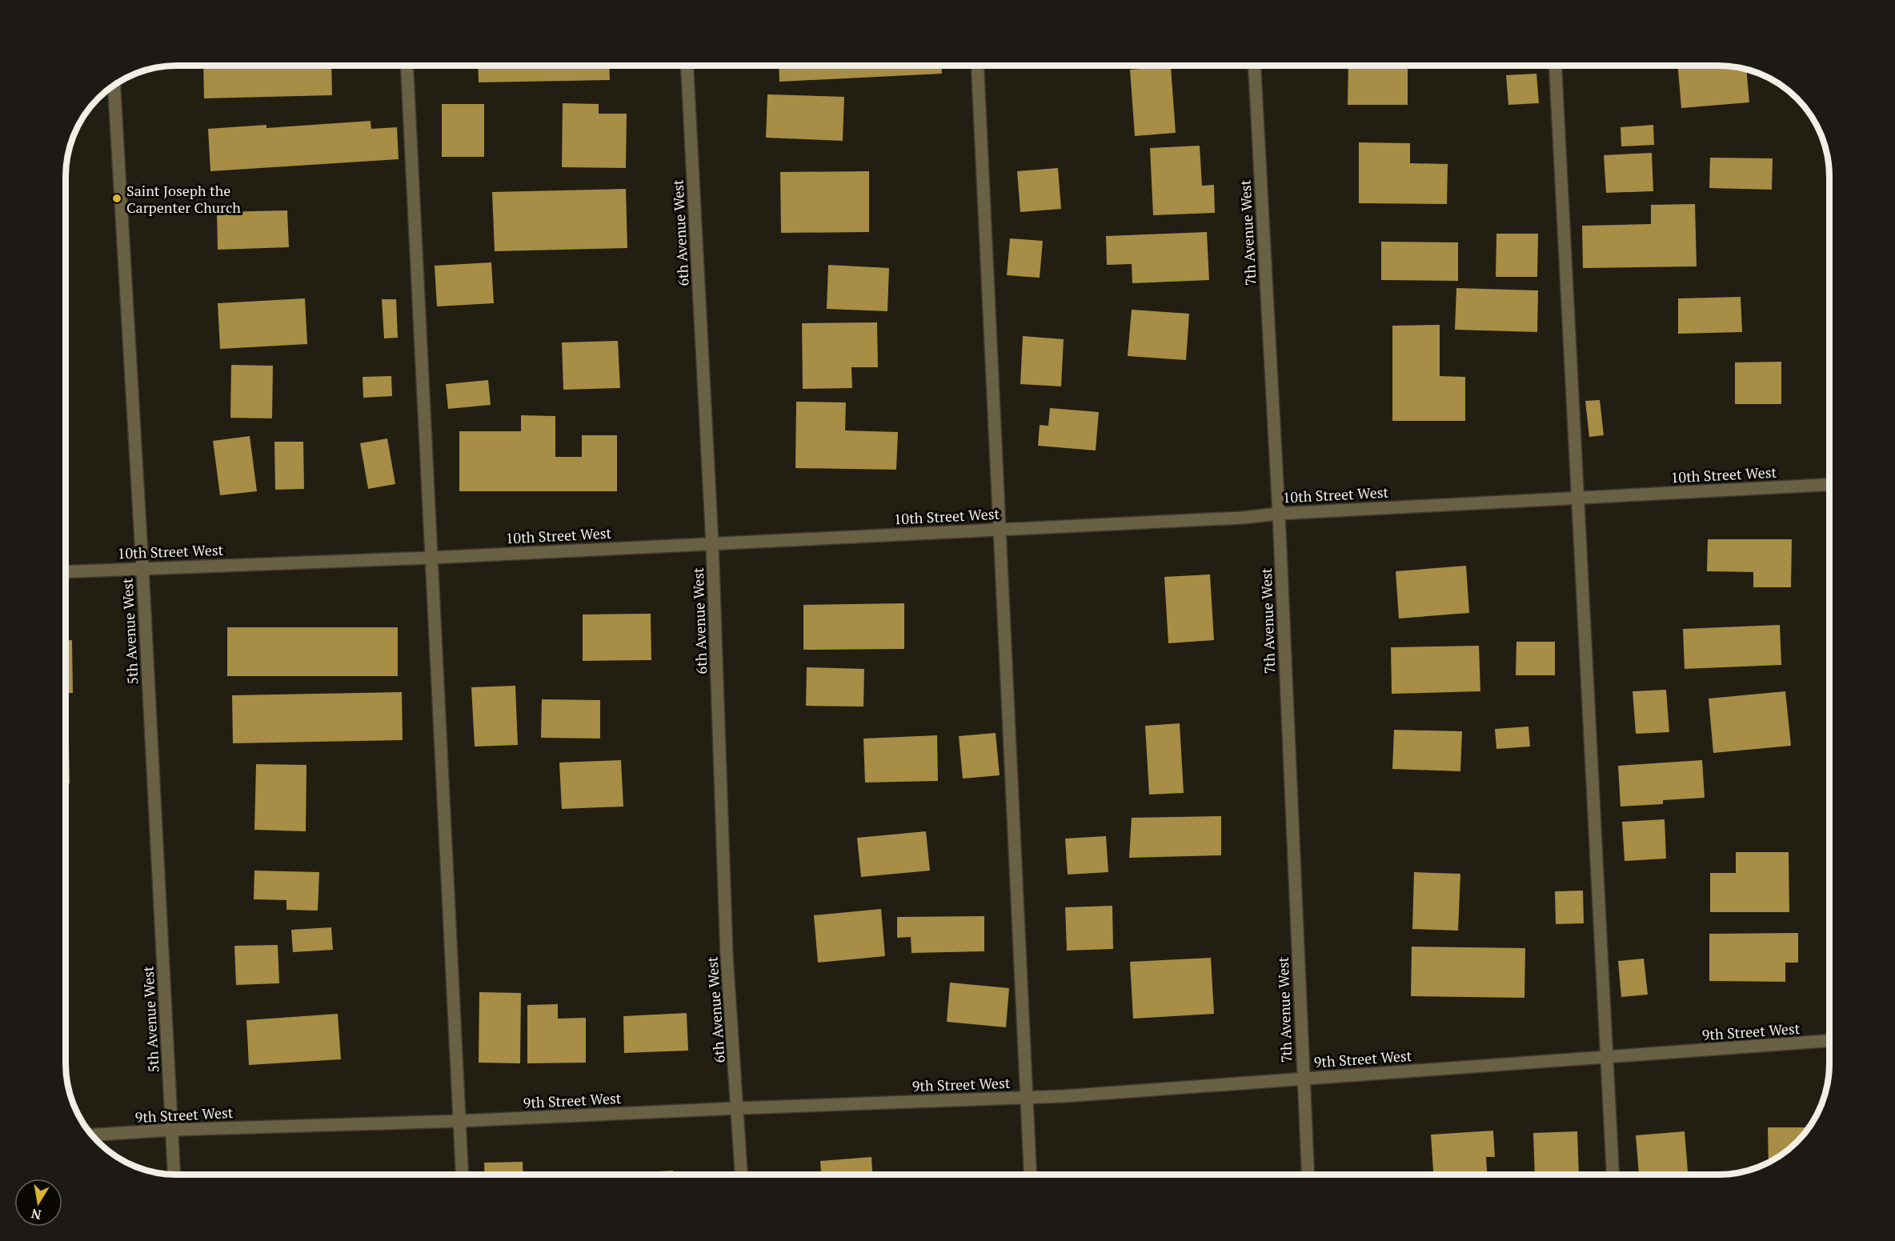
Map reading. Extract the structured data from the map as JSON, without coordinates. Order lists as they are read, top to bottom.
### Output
{
  "streets": {
    "street": [
      "6th Avenue West",
      "7th Avenue West",
      "10th Street West",
      "5th Avenue West",
      "9th Street West"
    ]
  },
  "crossings": [
    ["6th Avenue West", "10th Street West"],
    ["6th Avenue West", "9th Street West"],
    ["7th Avenue West", "10th Street West"],
    ["7th Avenue West", "9th Street West"],
    ["10th Street West", "5th Avenue West"],
    ["5th Avenue West", "9th Street West"]
  ],
  "places": ["Saint Joseph the Carpenter Church"],
  "north": "bottom"
}
